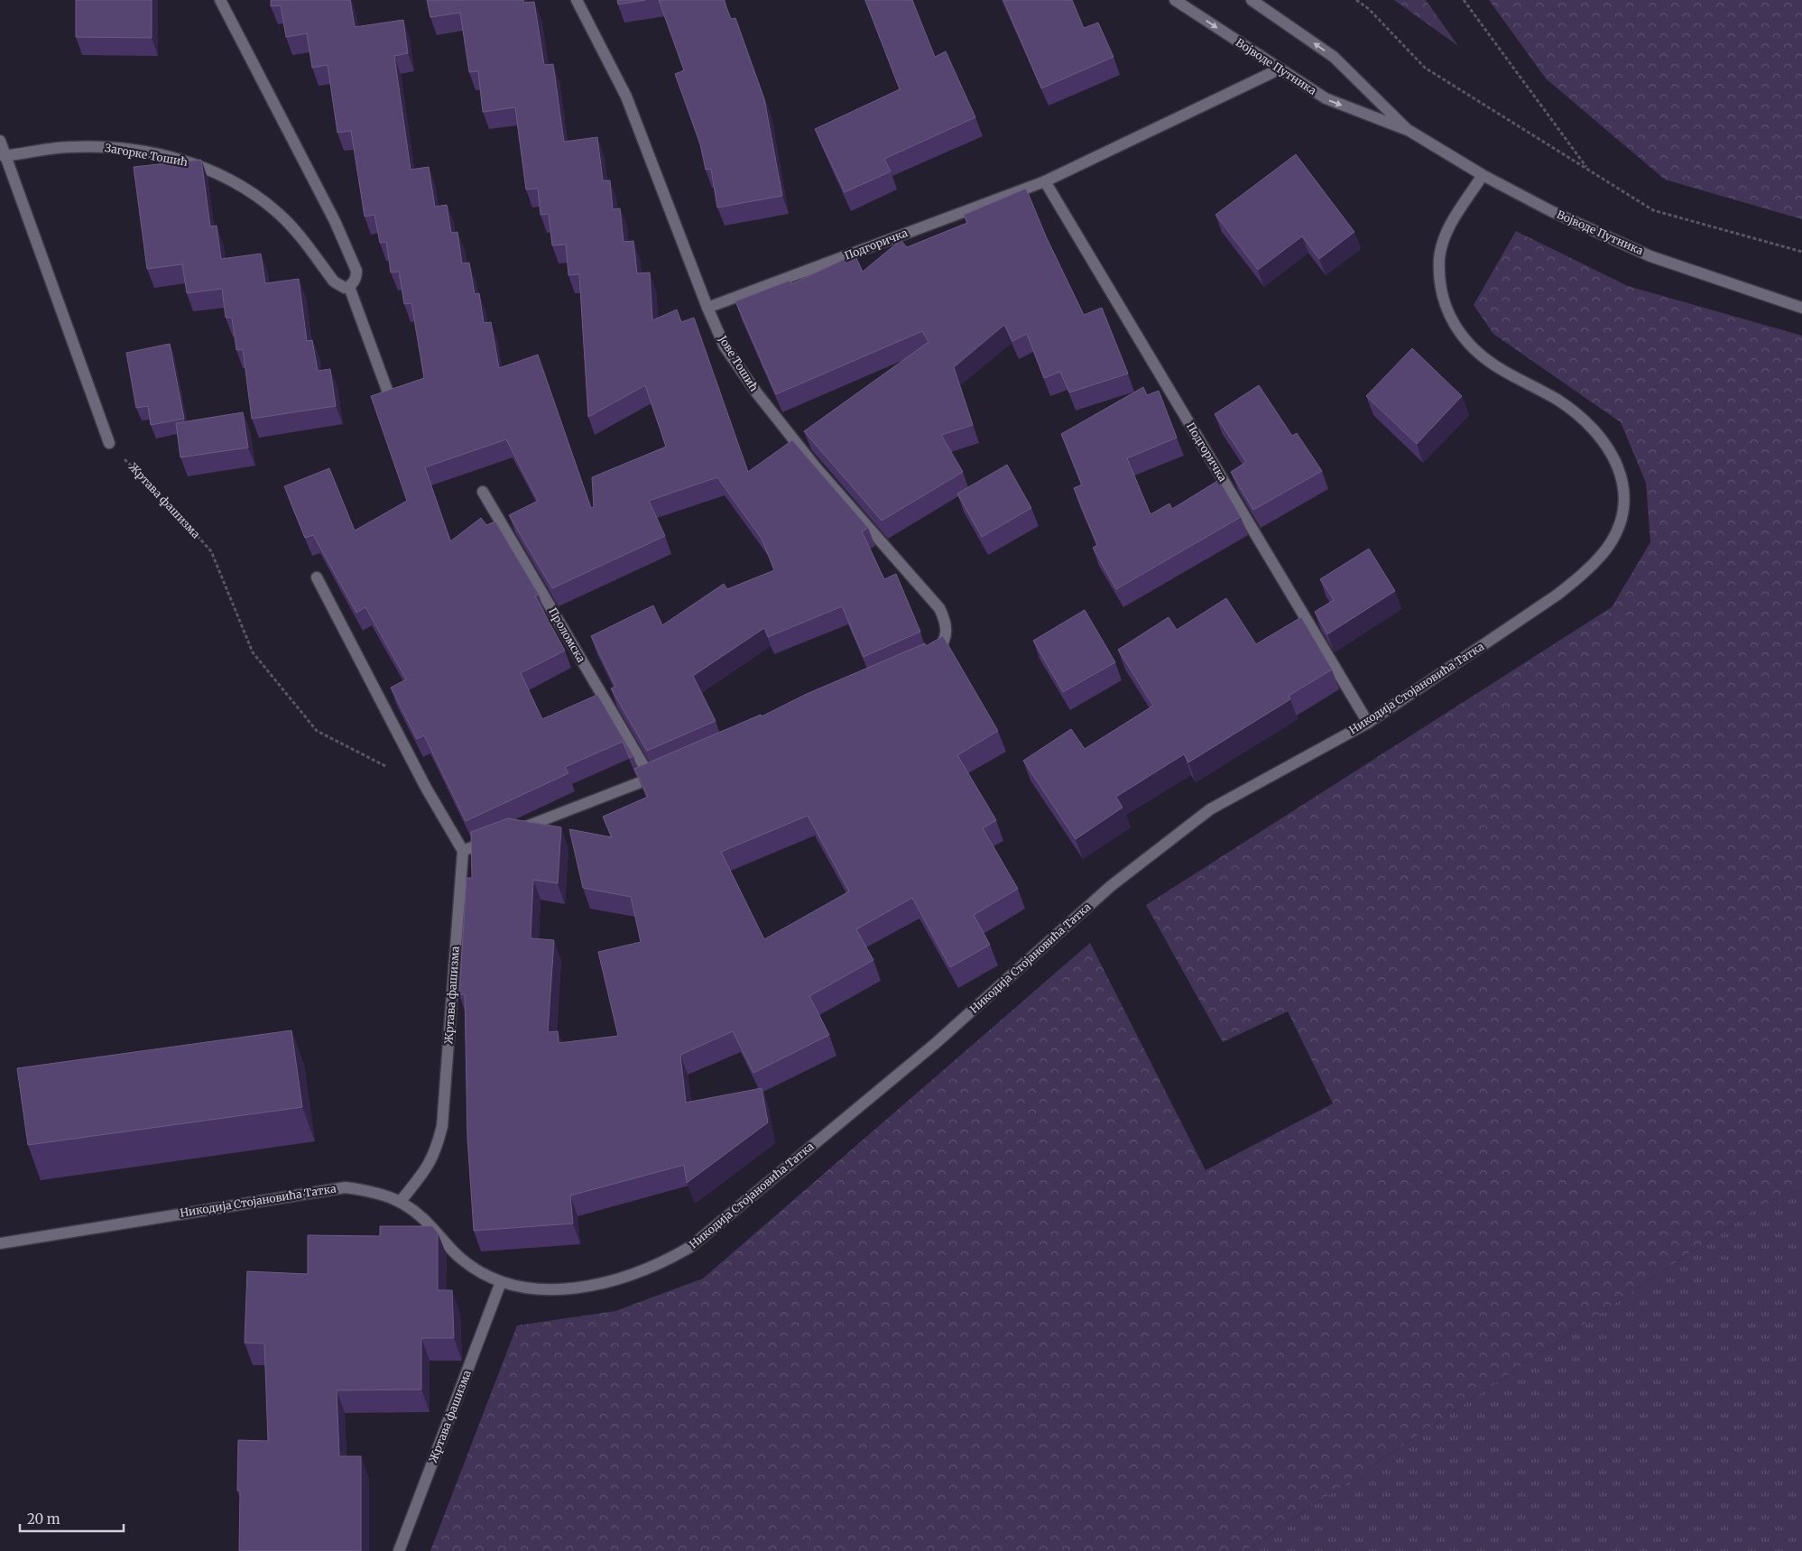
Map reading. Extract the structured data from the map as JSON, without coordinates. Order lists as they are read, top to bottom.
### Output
{
  "streets": {
    "street": [
      "Војводе Путника",
      "Загорке Тошић",
      "Подгоричка",
      "Јове Тошић",
      "Жртава фашизма",
      "Проломска",
      "Никодија Стојановића Татка"
    ]
  },
  "crossings": [
    ["Војводе Путника", "Подгоричка"],
    ["Војводе Путника", "Никодија Стојановића Татка"],
    ["Подгоричка", "Јове Тошић"],
    ["Подгоричка", "Никодија Стојановића Татка"],
    ["Жртава фашизма", "Никодија Стојановића Татка"]
  ],
  "scale_bar": "20 m"
}
